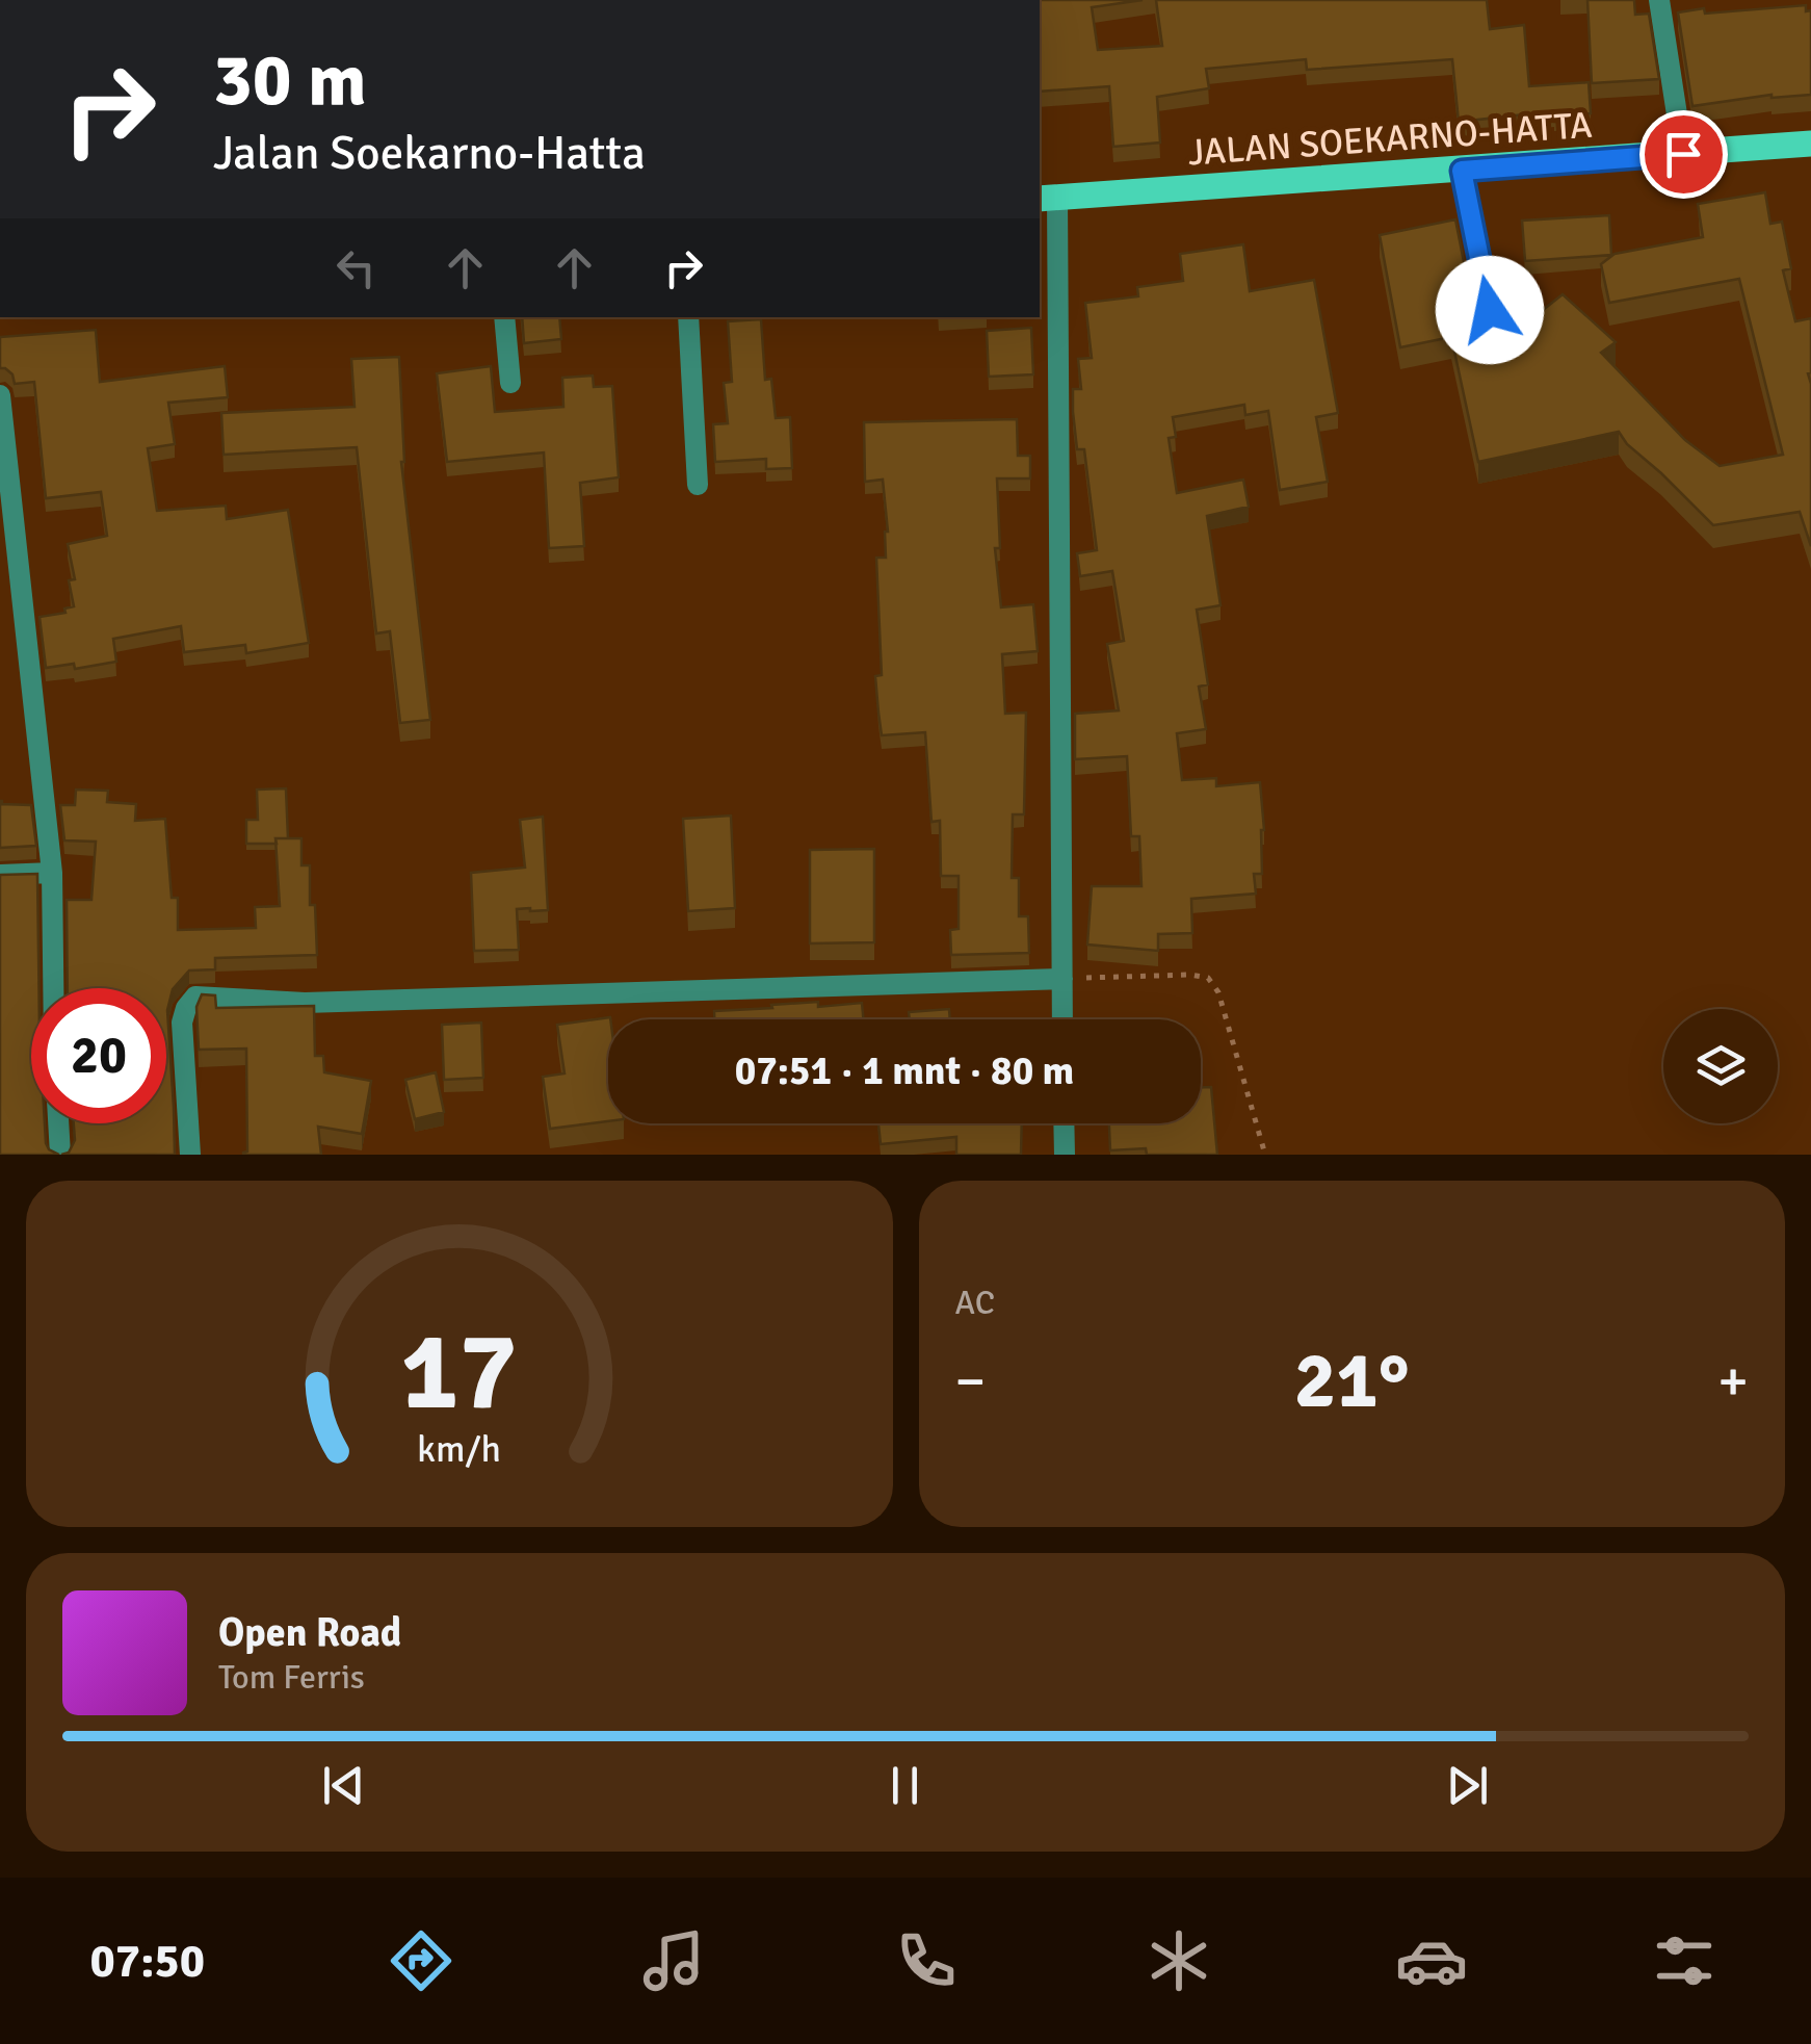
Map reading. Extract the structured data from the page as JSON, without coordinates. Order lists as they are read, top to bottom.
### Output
{
  "streets": {
    "main road": ["JALAN SOEKARNO-HATTA"]
  },
  "page": {
    "turn": ["30 m", "Jalan Soekarno-Hatta"],
    "limit": "20",
    "trip": "07:51 · 1 mnt · 80 m",
    "tile": "AC",
    "heat": ["−", "21°", "+"],
    "song": ["Open Road", "Tom Ferris"],
    "tabs": "07:50",
    "gauge": ["17", "km/h"]
  }
}
